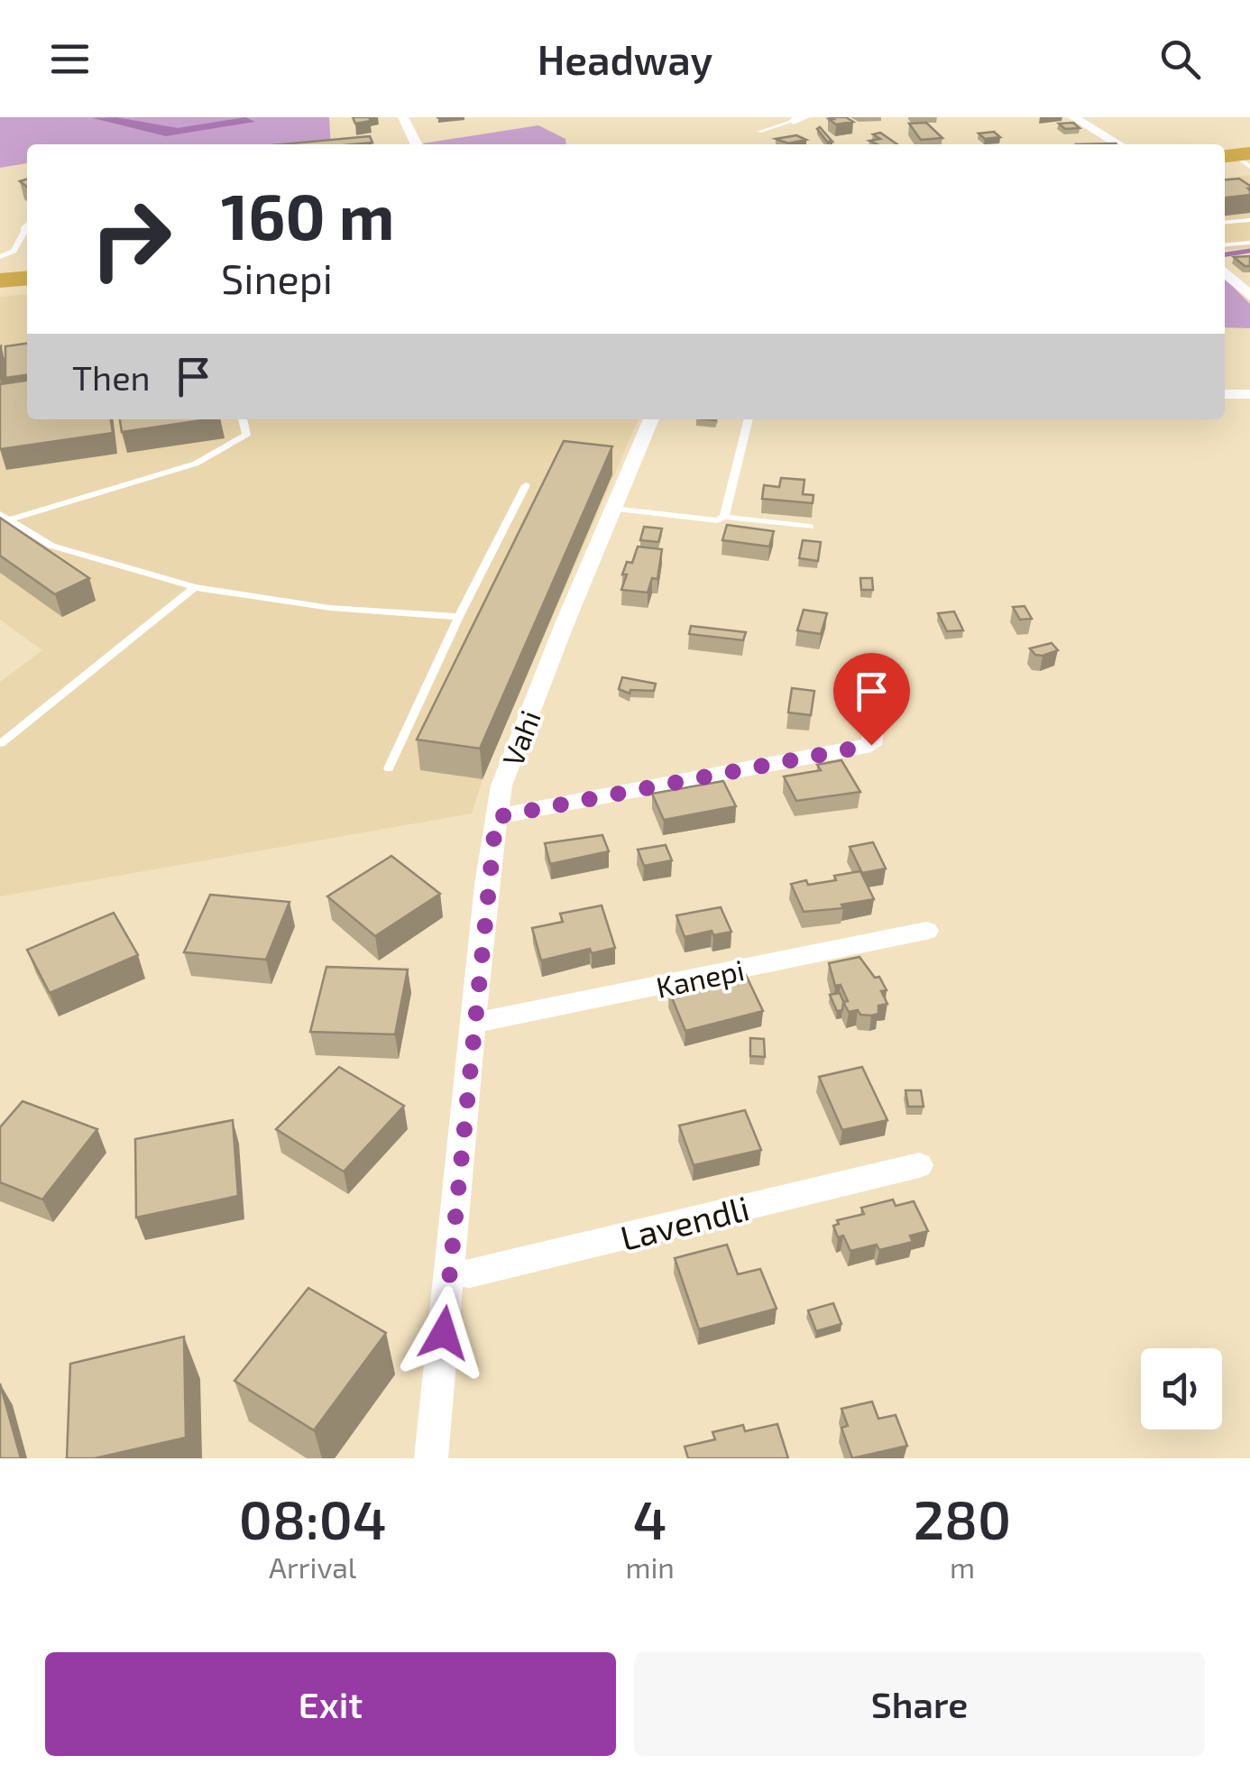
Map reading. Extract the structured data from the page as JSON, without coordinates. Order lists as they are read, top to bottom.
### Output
{
  "streets": {
    "street": ["Vahi", "Kanepi", "Lavendli"]
  },
  "crossings": [
    ["Vahi", "Kanepi"],
    ["Vahi", "Lavendli"]
  ],
  "page": {
    "header": "Headway",
    "turn": ["160 m", "Sinepi"],
    "then": "Then",
    "eta": [
      "08:04",
      "Arrival",
      "4",
      "min",
      "280",
      "m"
    ],
    "buttons": ["Exit", "Share"]
  }
}
